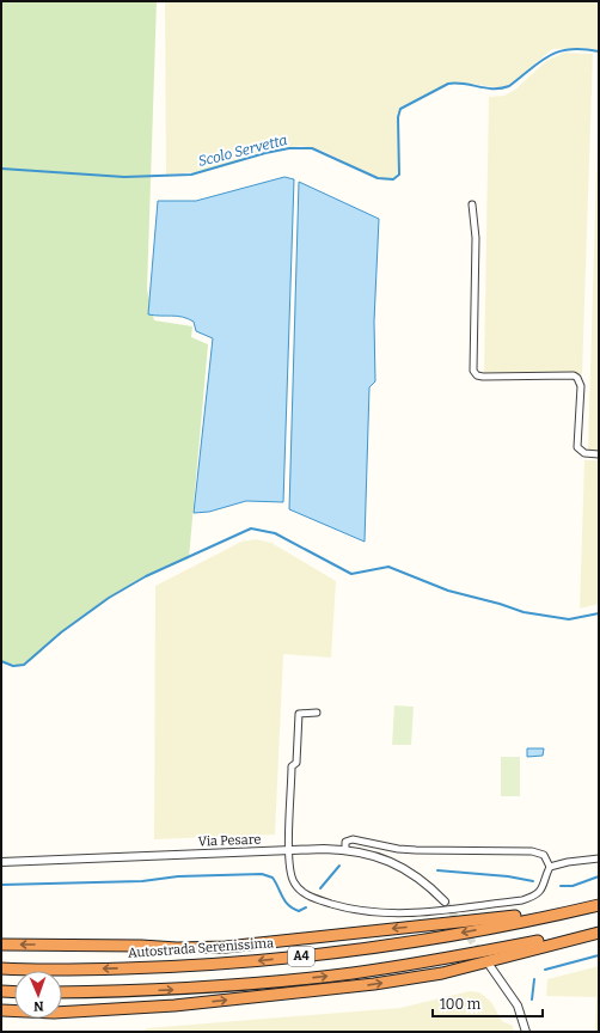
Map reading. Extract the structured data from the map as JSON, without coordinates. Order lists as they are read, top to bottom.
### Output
{
  "streets": {
    "highway": ["Autostrada Serenissima", "A4"],
    "street": ["Via Pesare"]
  },
  "water": ["Scolo Servetta"],
  "scale_bar": "100 m",
  "north": "bottom"
}
